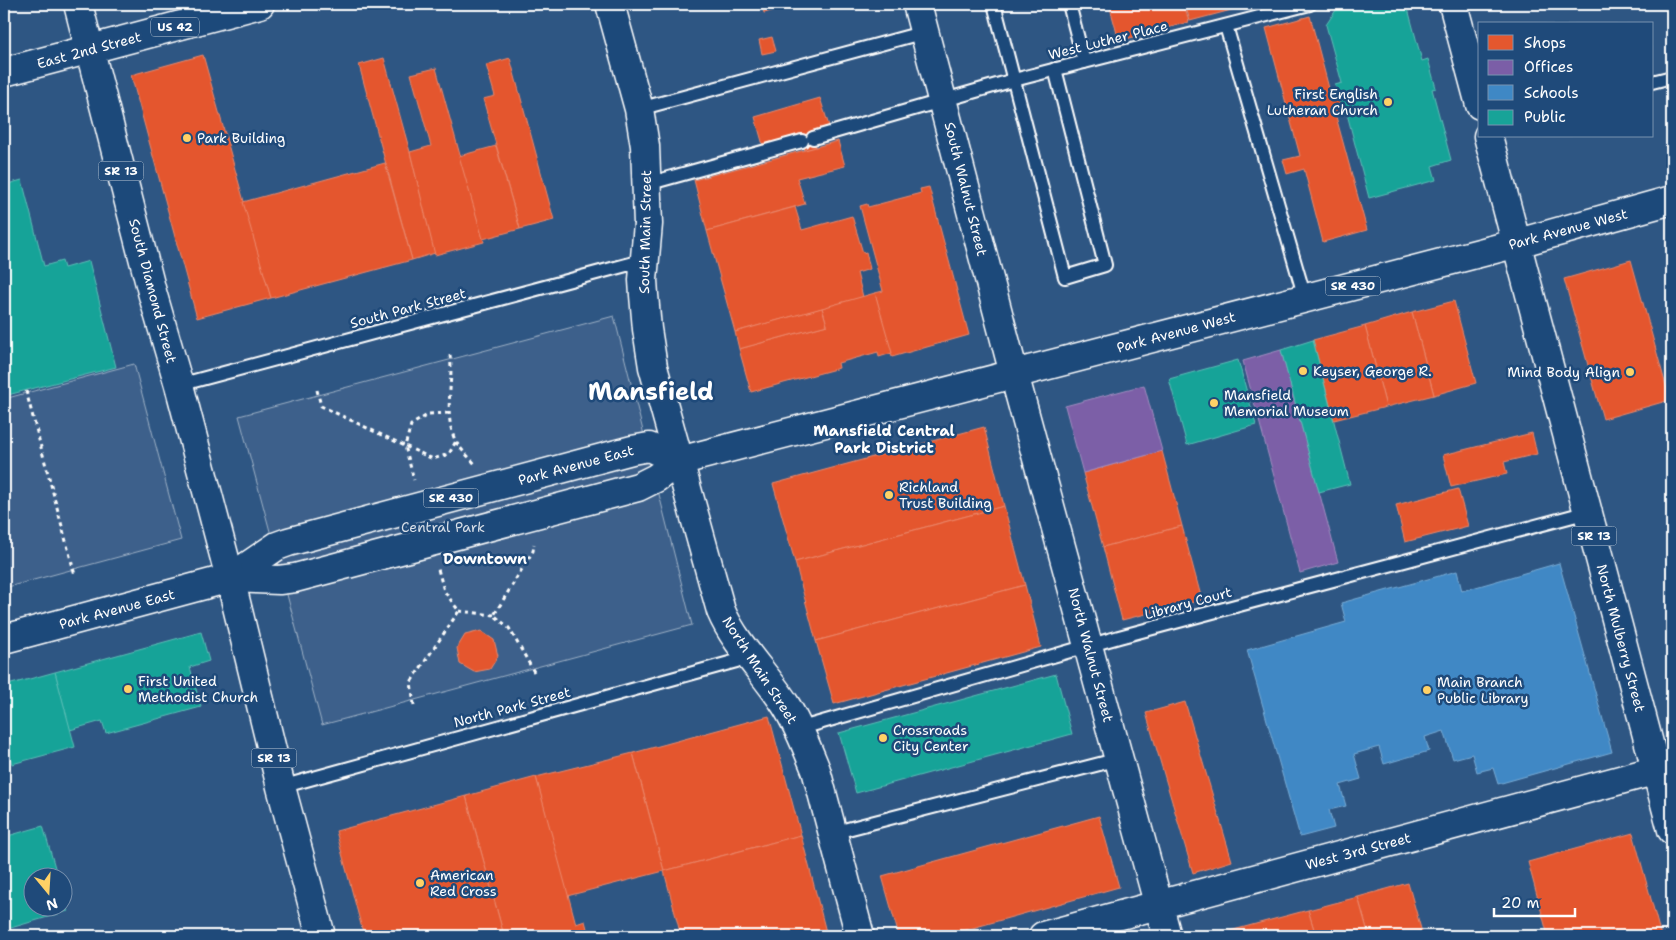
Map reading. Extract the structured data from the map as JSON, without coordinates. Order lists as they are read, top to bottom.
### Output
{
  "streets": {
    "main road": [
      "US 42",
      "East 2nd Street",
      "SR 13",
      "South Walnut Street",
      "Park Avenue West",
      "South Main Street",
      "SR 430",
      "South Diamond Street",
      "Park Avenue East",
      "North Mulberry Street",
      "North Walnut Street",
      "North Main Street",
      "West 3rd Street"
    ],
    "lane": [
      "West Luther Place",
      "South Park Street",
      "Library Court",
      "North Park Street"
    ]
  },
  "crossings": [
    ["West Luther Place", "South Walnut Street"],
    ["West Luther Place", "South Main Street"],
    ["East 2nd Street", "South Diamond Street"],
    ["SR 13", "Park Avenue West"],
    ["SR 13", "South Diamond Street"],
    ["SR 13", "Park Avenue East"],
    ["SR 13", "North Mulberry Street"],
    ["SR 13", "North Park Street"],
    ["South Walnut Street", "Park Avenue West"],
    ["South Walnut Street", "North Walnut Street"],
    ["Park Avenue West", "South Main Street"],
    ["Park Avenue West", "Park Avenue East"],
    ["Park Avenue West", "North Mulberry Street"],
    ["Park Avenue West", "North Walnut Street"],
    ["Park Avenue West", "North Main Street"],
    ["South Main Street", "South Park Street"],
    ["South Main Street", "Park Avenue East"],
    ["South Main Street", "North Main Street"],
    ["South Diamond Street", "South Park Street"],
    ["South Diamond Street", "Park Avenue East"],
    ["Park Avenue East", "North Main Street"],
    ["Library Court", "North Mulberry Street"],
    ["Library Court", "North Walnut Street"],
    ["Library Court", "North Main Street"],
    ["North Mulberry Street", "West 3rd Street"],
    ["North Walnut Street", "West 3rd Street"],
    ["North Main Street", "North Park Street"]
  ],
  "districts": ["Mansfield", "Mansfield Central Park District", "Downtown"],
  "parks": ["Central Park"],
  "places": [
    "First English Lutheran Church",
    "Park Building",
    "Keyser, George R.",
    "Mind Body Align",
    "Mansfield Memorial Museum",
    "Richland Trust Building",
    "First United Methodist Church",
    "Main Branch Public Library",
    "Crossroads City Center",
    "American Red Cross"
  ],
  "legend": [
    "Shops",
    "Offices",
    "Schools",
    "Public"
  ],
  "scale_bar": "20 m",
  "north": "bottom"
}
